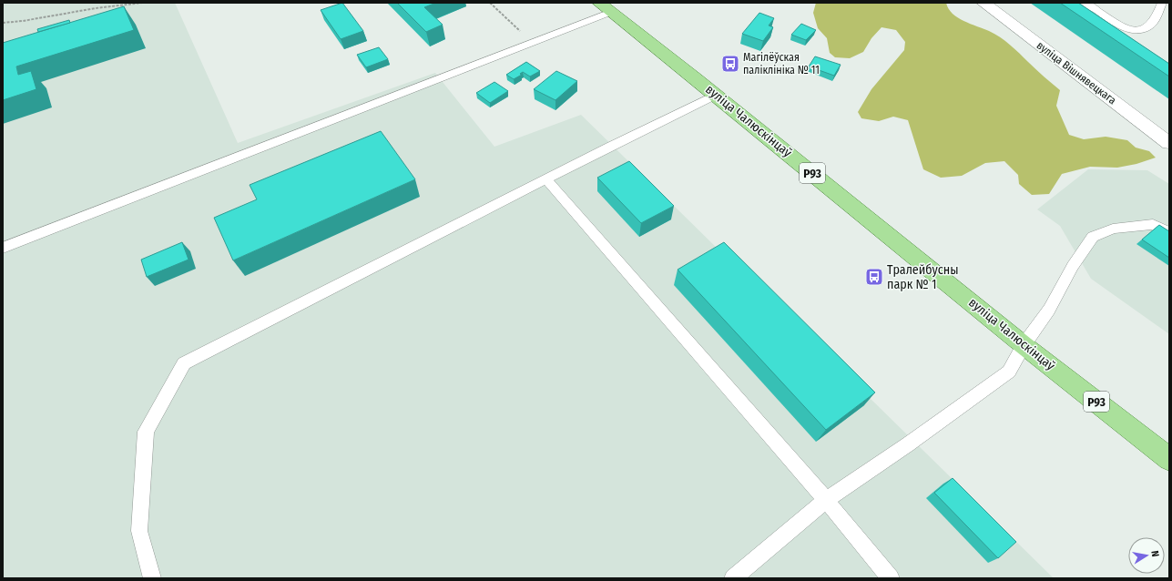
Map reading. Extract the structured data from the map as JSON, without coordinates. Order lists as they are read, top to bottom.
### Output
{
  "streets": {
    "main road": ["вуліца Вішнявецкага", "вуліца Чалюскінцаў", "Р93"]
  },
  "places": {
    "bus stop": ["Магілёўская паліклініка № 11", "Тралейбусны парк № 1"]
  },
  "north": "right"
}
